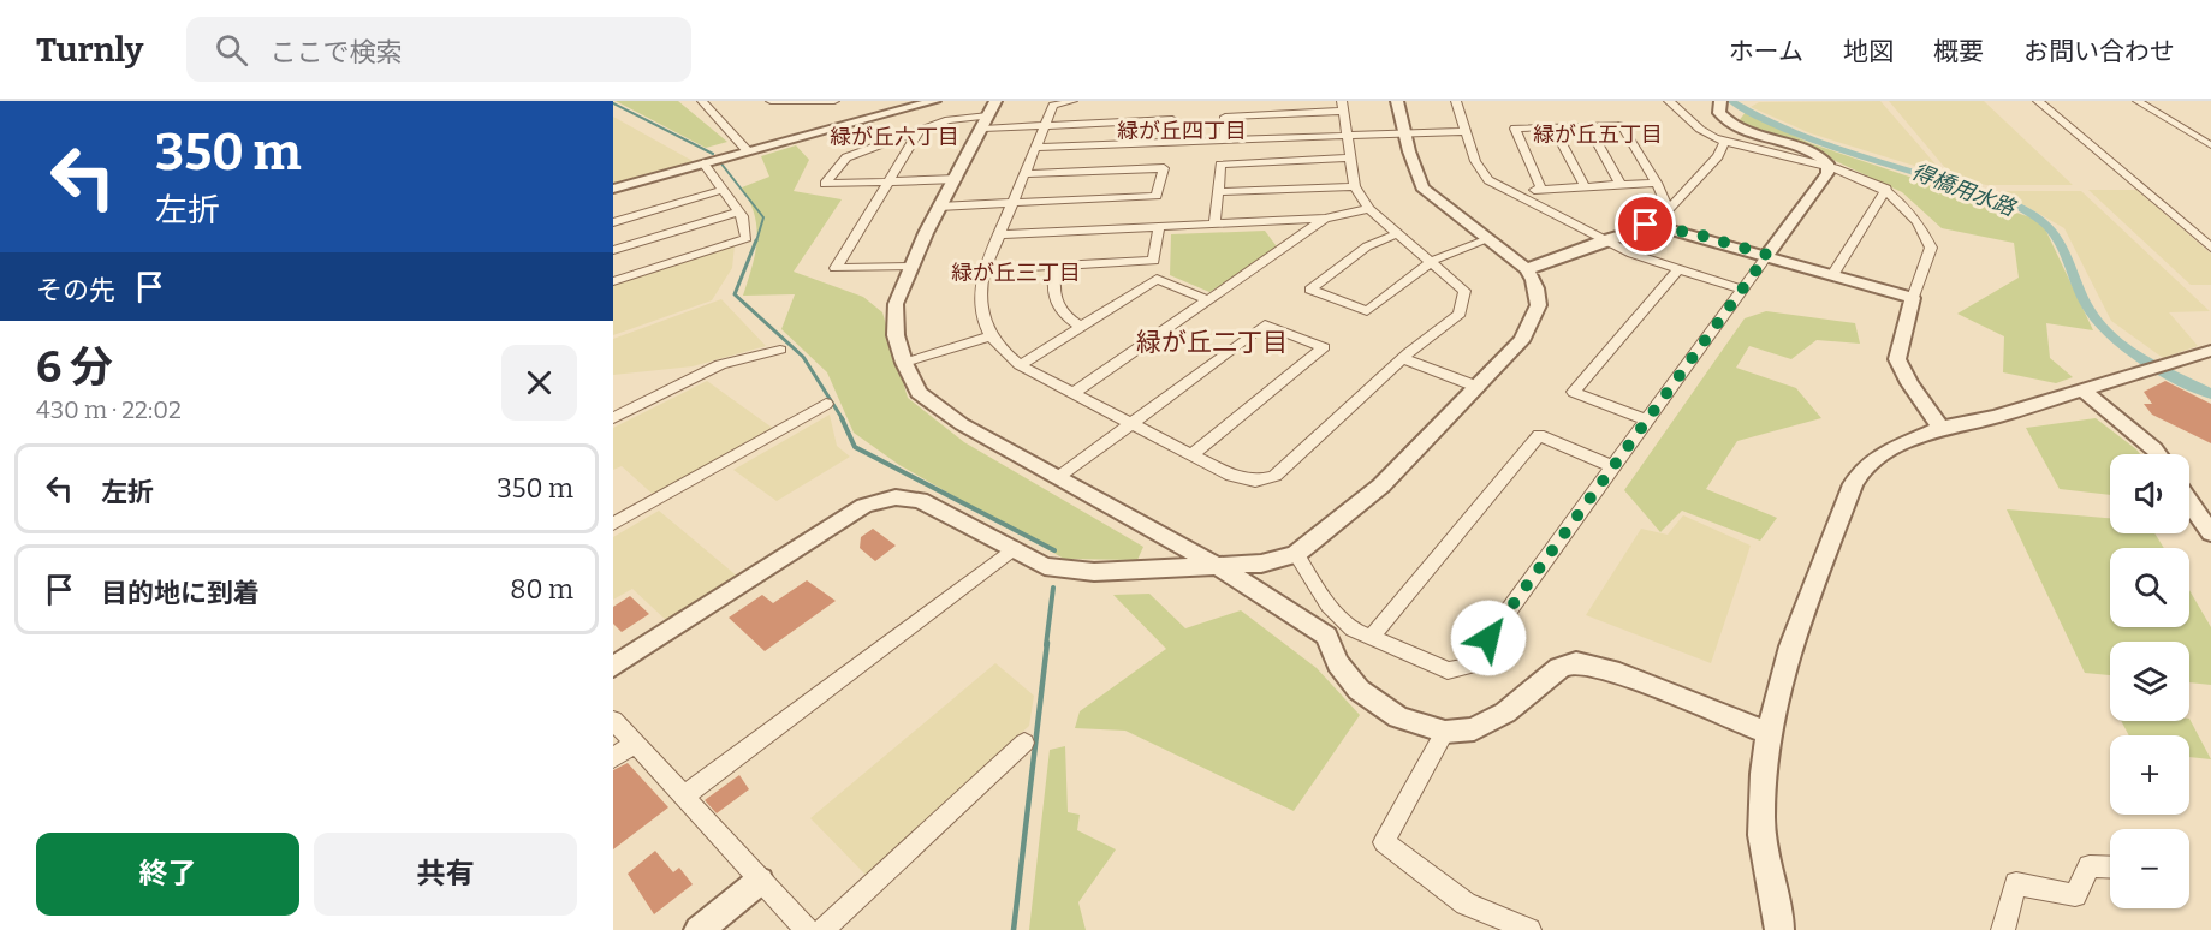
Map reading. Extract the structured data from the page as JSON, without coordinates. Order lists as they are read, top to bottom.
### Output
{
  "districts": [
    "緑が丘四丁目",
    "緑が丘五丁目",
    "緑が丘六丁目",
    "緑が丘三丁目",
    "緑が丘二丁目"
  ],
  "water": ["得橋用水路"],
  "page": {
    "header": "Turnly",
    "search": "ここで検索",
    "nav": [
      "ホーム",
      "地図",
      "概要",
      "お問い合わせ"
    ],
    "turn": ["350 m", "左折"],
    "then": "その先",
    "heading": ["6 分", "430 m · 22:02"],
    "list": [
      {
        "name": "左折",
        "value": "350 m"
      },
      {
        "name": "目的地に到着",
        "value": "80 m"
      }
    ],
    "map_buttons": ["+", "−"],
    "buttons": ["終了", "共有"]
  }
}
